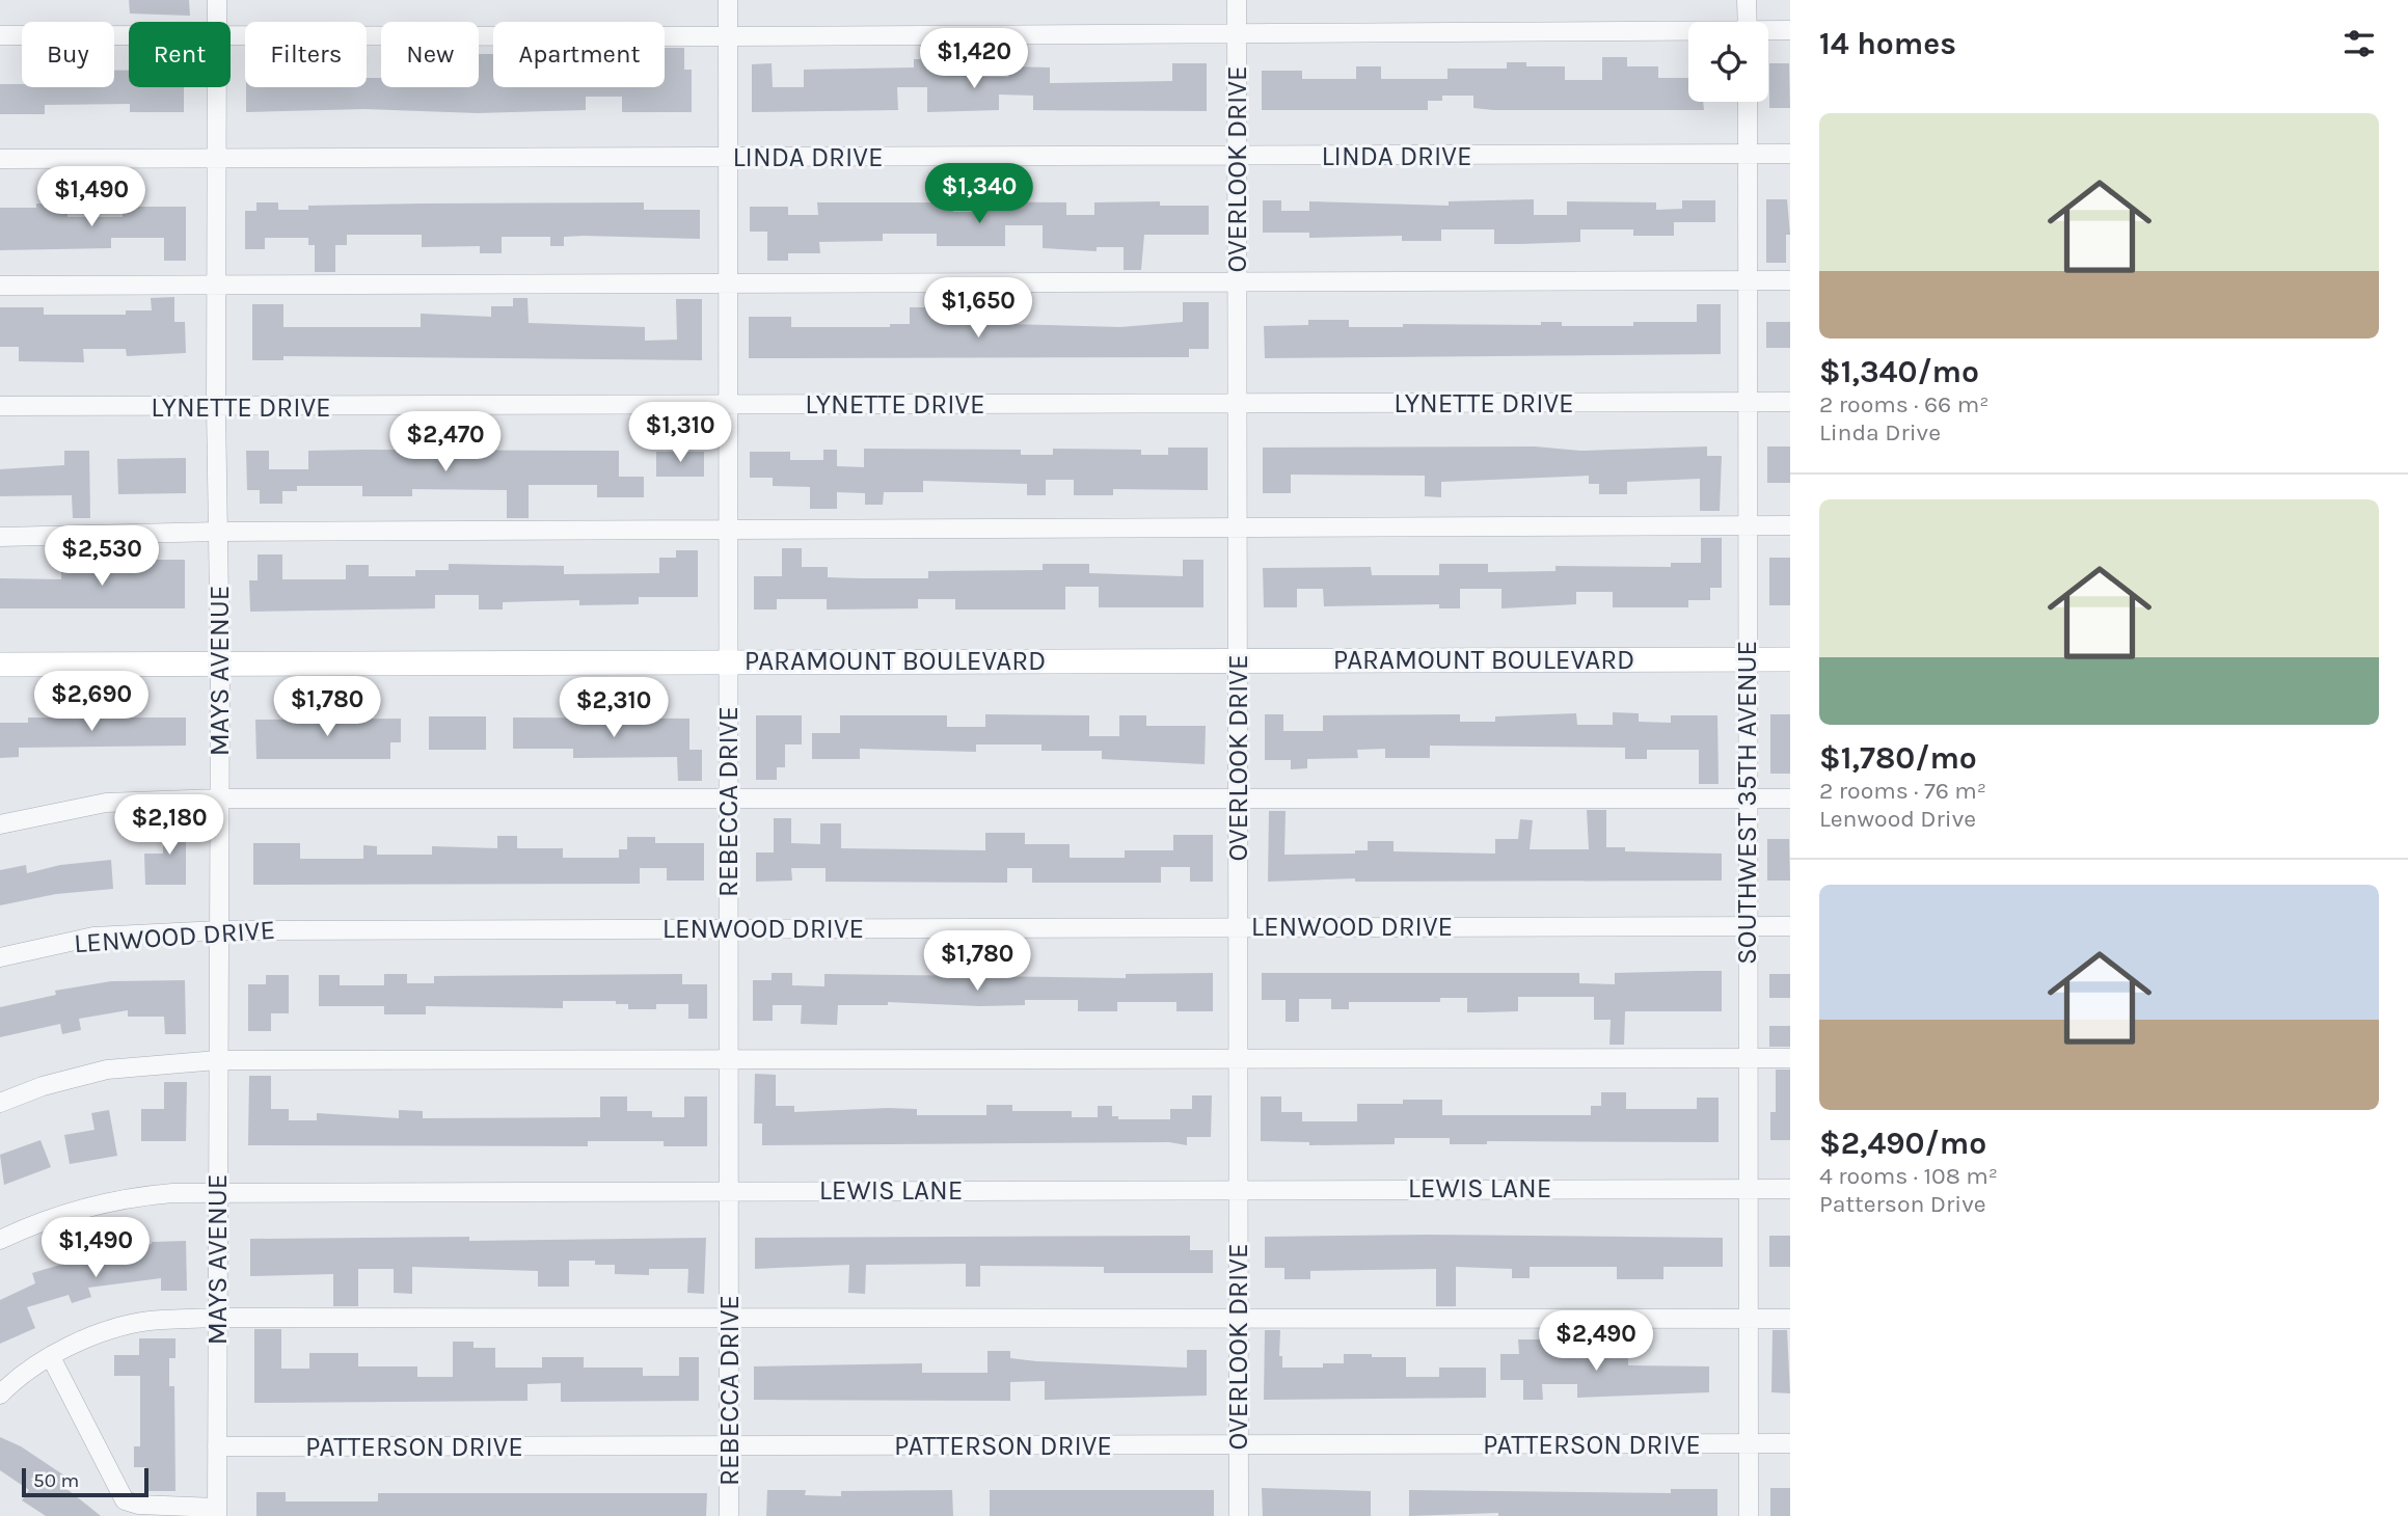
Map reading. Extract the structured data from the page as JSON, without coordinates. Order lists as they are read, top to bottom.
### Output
{
  "streets": {
    "main road": ["PARAMOUNT BOULEVARD"],
    "street": [
      "LINDA DRIVE",
      "OVERLOOK DRIVE",
      "LYNETTE DRIVE",
      "MAYS AVENUE",
      "REBECCA DRIVE",
      "SOUTHWEST 35TH AVENUE",
      "LENWOOD DRIVE",
      "LEWIS LANE",
      "PATTERSON DRIVE"
    ]
  },
  "crossings": [
    ["LINDA DRIVE", "OVERLOOK DRIVE"],
    ["LINDA DRIVE", "MAYS AVENUE"],
    ["LINDA DRIVE", "REBECCA DRIVE"],
    ["LINDA DRIVE", "SOUTHWEST 35TH AVENUE"],
    ["OVERLOOK DRIVE", "LYNETTE DRIVE"],
    ["OVERLOOK DRIVE", "PARAMOUNT BOULEVARD"],
    ["OVERLOOK DRIVE", "LENWOOD DRIVE"],
    ["OVERLOOK DRIVE", "LEWIS LANE"],
    ["OVERLOOK DRIVE", "PATTERSON DRIVE"],
    ["LYNETTE DRIVE", "MAYS AVENUE"],
    ["LYNETTE DRIVE", "REBECCA DRIVE"],
    ["LYNETTE DRIVE", "SOUTHWEST 35TH AVENUE"],
    ["PARAMOUNT BOULEVARD", "MAYS AVENUE"],
    ["PARAMOUNT BOULEVARD", "REBECCA DRIVE"],
    ["PARAMOUNT BOULEVARD", "SOUTHWEST 35TH AVENUE"],
    ["MAYS AVENUE", "LENWOOD DRIVE"],
    ["MAYS AVENUE", "LEWIS LANE"],
    ["MAYS AVENUE", "PATTERSON DRIVE"],
    ["REBECCA DRIVE", "LENWOOD DRIVE"],
    ["REBECCA DRIVE", "LEWIS LANE"],
    ["REBECCA DRIVE", "PATTERSON DRIVE"],
    ["SOUTHWEST 35TH AVENUE", "LENWOOD DRIVE"],
    ["SOUTHWEST 35TH AVENUE", "LEWIS LANE"],
    ["SOUTHWEST 35TH AVENUE", "PATTERSON DRIVE"]
  ],
  "scale_bar": "50 m",
  "page": {
    "heading": "14 homes",
    "chip": [
      "Buy",
      "Rent",
      "Filters",
      "New",
      "Apartment"
    ],
    "price": [
      "$1,420",
      "$1,340",
      "$1,490",
      "$1,650",
      "$1,310",
      "$2,470",
      "$2,530",
      "$2,690",
      "$1,780",
      "$2,310",
      "$2,180",
      "$1,780",
      "$1,490",
      "$2,490"
    ],
    "list": [
      {
        "name": "$1,340/mo",
        "note": "2 rooms · 66 m² · Linda Drive"
      },
      {
        "name": "$1,780/mo",
        "note": "2 rooms · 76 m² · Lenwood Drive"
      },
      {
        "name": "$2,490/mo",
        "note": "4 rooms · 108 m² · Patterson Drive"
      }
    ],
    "scale": "50 m"
  }
}
